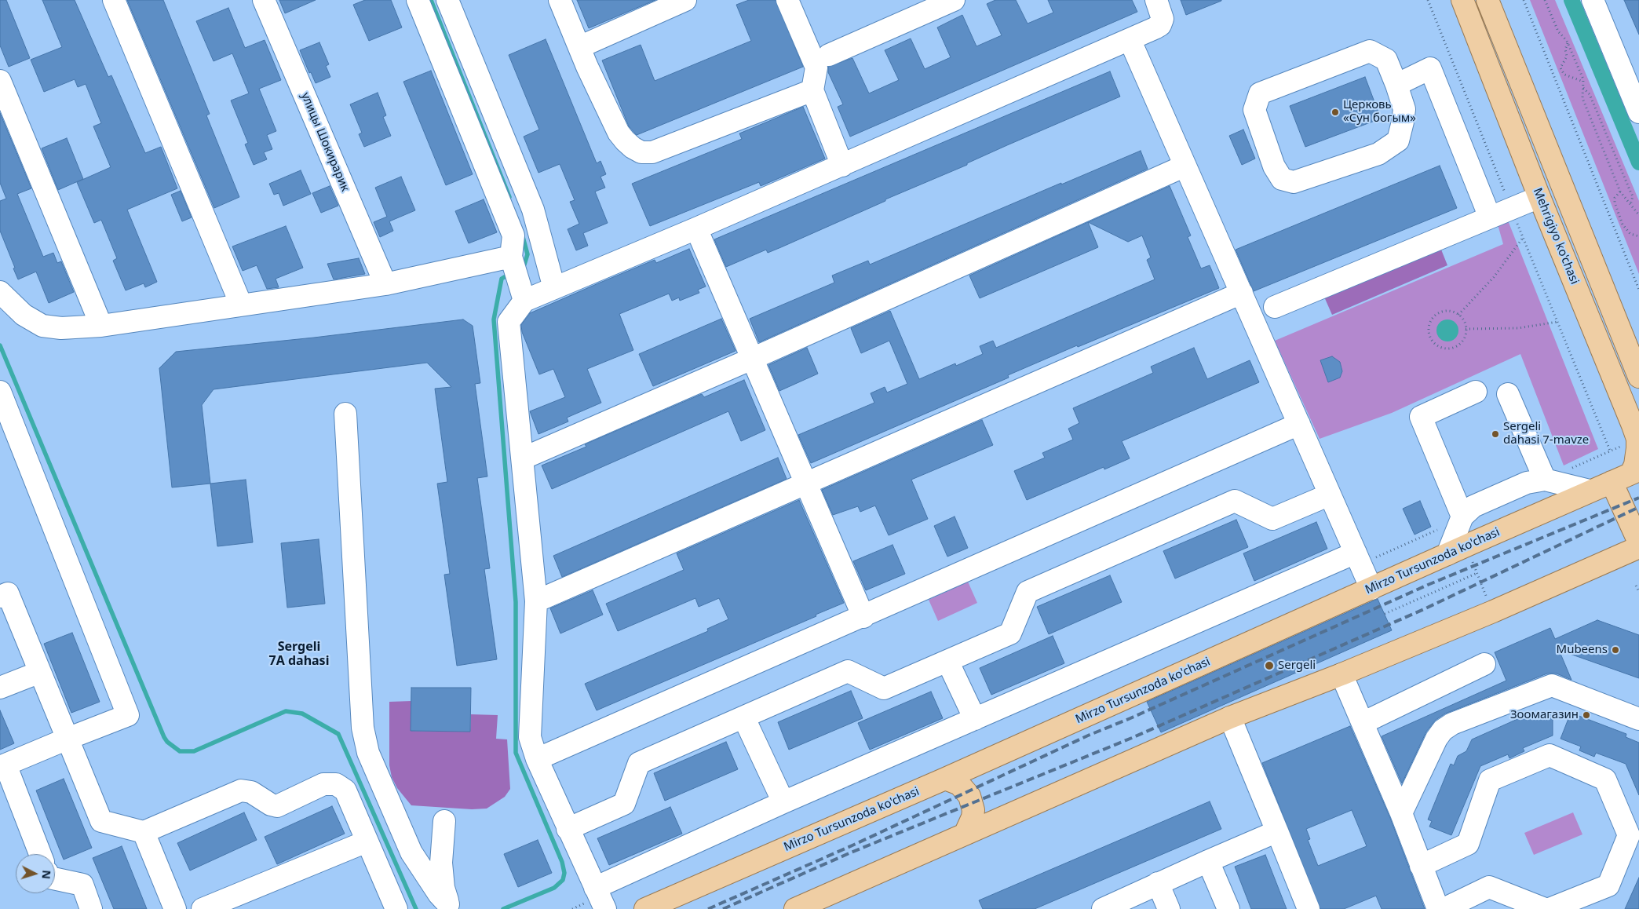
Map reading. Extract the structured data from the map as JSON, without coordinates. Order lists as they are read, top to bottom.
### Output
{
  "streets": {
    "main road": ["Mehrigiyo ko'chasi", "Mirzo Tursunzoda ko'chasi"],
    "street": ["улицы Шокирарик"]
  },
  "crossings": [
    ["Mehrigiyo ko'chasi", "Mirzo Tursunzoda ko'chasi"]
  ],
  "districts": ["Sergeli 7A dahasi"],
  "places": [
    "Церковь «Сун богым»",
    "Sergeli dahasi 7-mavze",
    "Mubeens",
    "Sergeli",
    "Зоомагазин"
  ],
  "north": "right"
}
